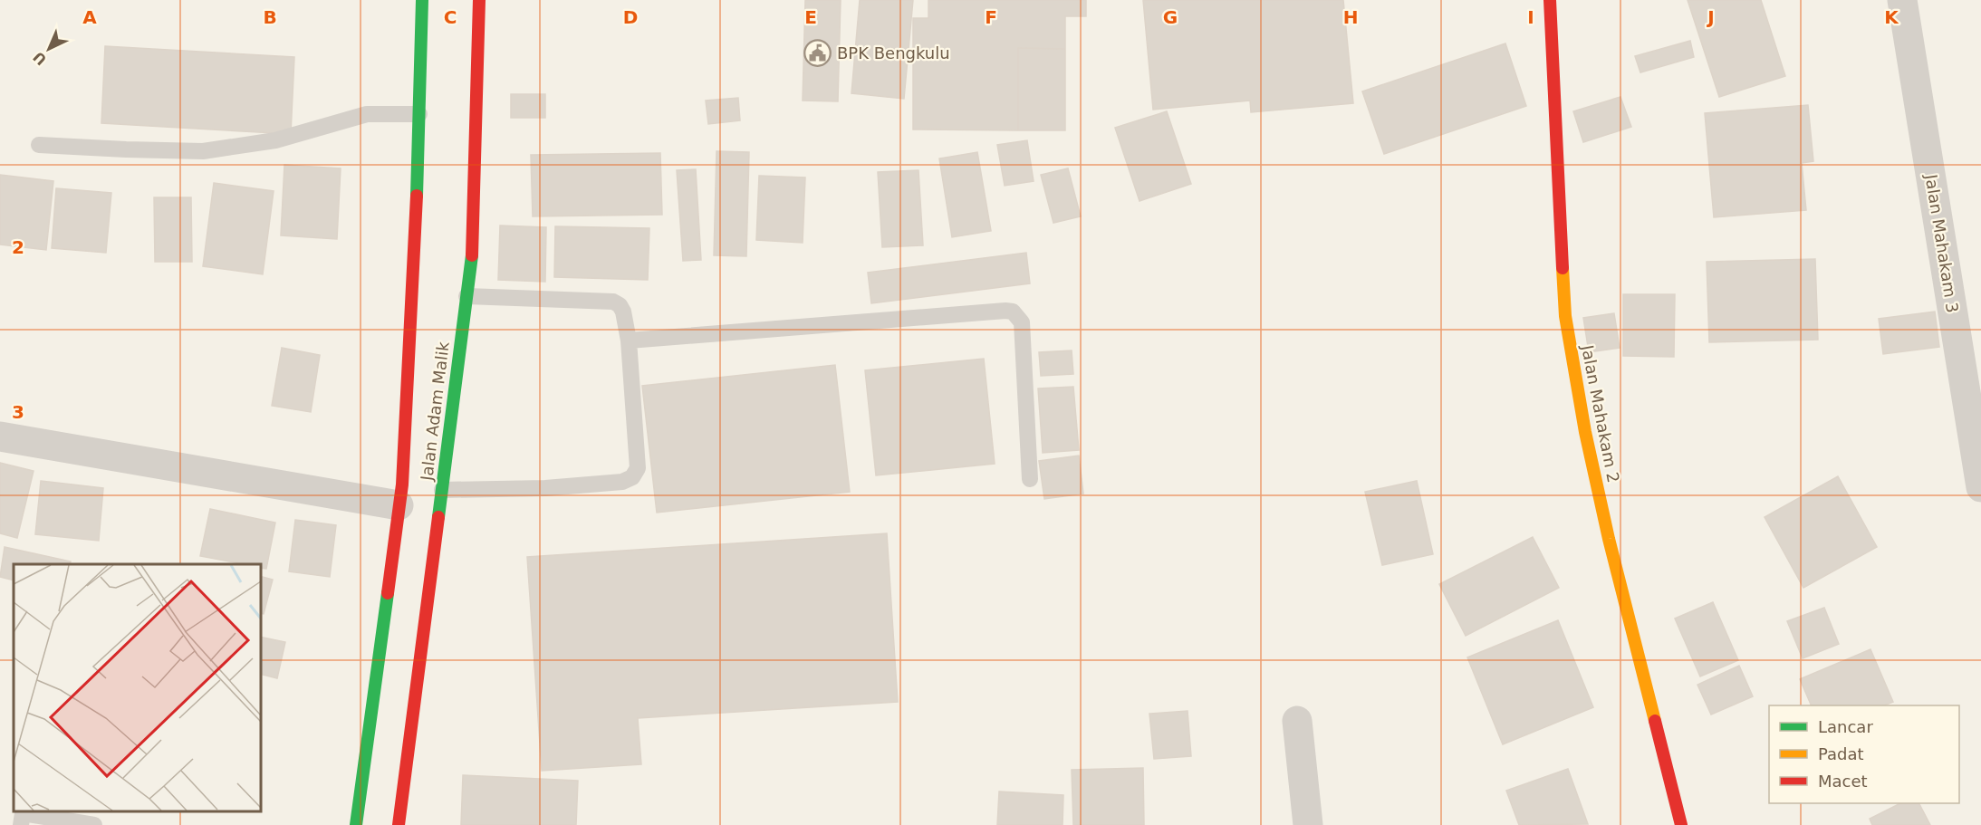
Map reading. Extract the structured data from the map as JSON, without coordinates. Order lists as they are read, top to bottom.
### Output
{
  "streets": {
    "main road": ["Jalan Adam Malik", "Jalan Mahakam 2"],
    "street": ["Jalan Mahakam 3"]
  },
  "places": {
    "public building": ["BPK Bengkulu"]
  },
  "legend": ["Lancar", "Padat", "Macet"],
  "north": "bottom left",
  "grid": {
    "columns": [
      "A",
      "B",
      "C",
      "D",
      "E",
      "F",
      "G",
      "H",
      "I",
      "J",
      "K"
    ],
    "rows": ["2", "3"]
  }
}
